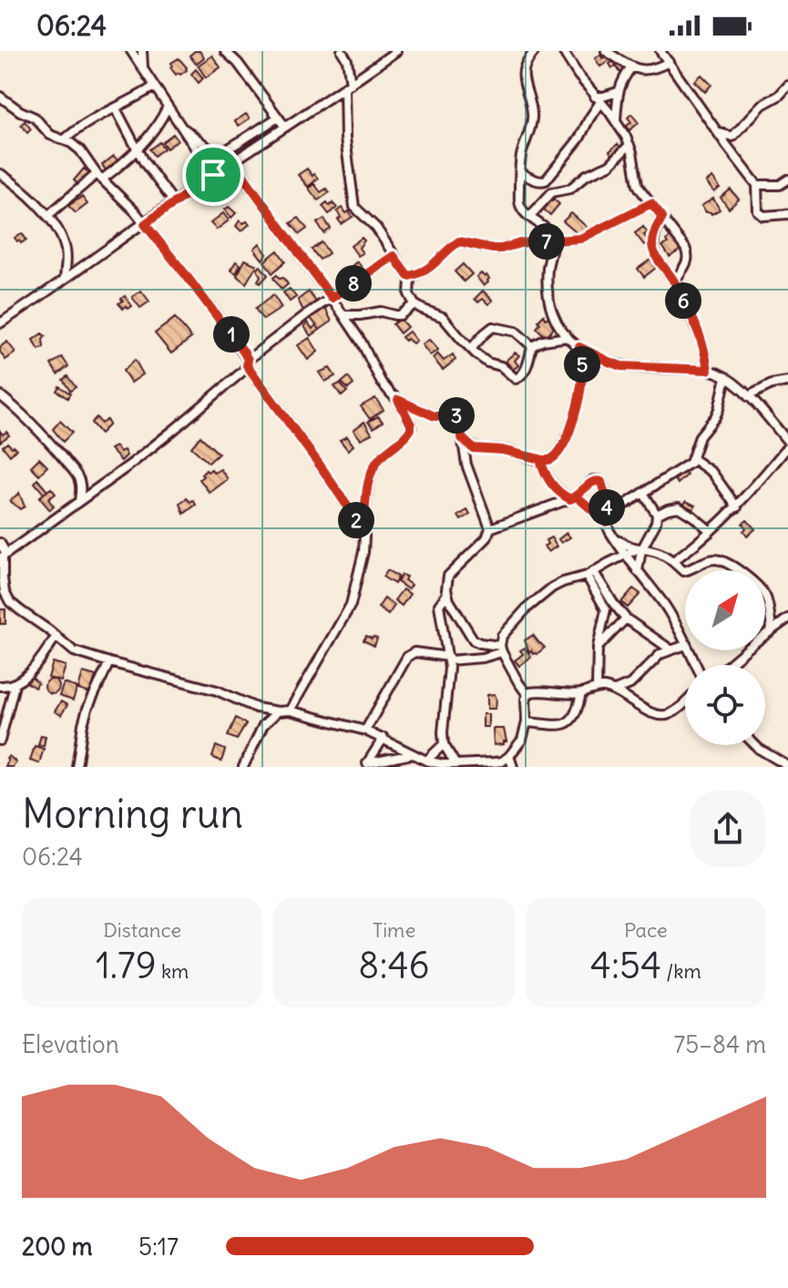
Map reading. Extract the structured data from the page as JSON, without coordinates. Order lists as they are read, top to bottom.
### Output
{
  "north": "top right",
  "page": {
    "status": "06:24",
    "pins": [
      "7",
      "8",
      "6",
      "1",
      "5",
      "3",
      "4",
      "2"
    ],
    "heading": ["Morning run", "06:24"],
    "stats": [
      ["Distance", "1.79 km"],
      ["Time", "8:46"],
      ["Pace", "4:54 /km"]
    ],
    "chart": ["Elevation", "75–84 m"],
    "list": [
      {
        "name": "200 m",
        "note": "5:17"
      }
    ]
  }
}
